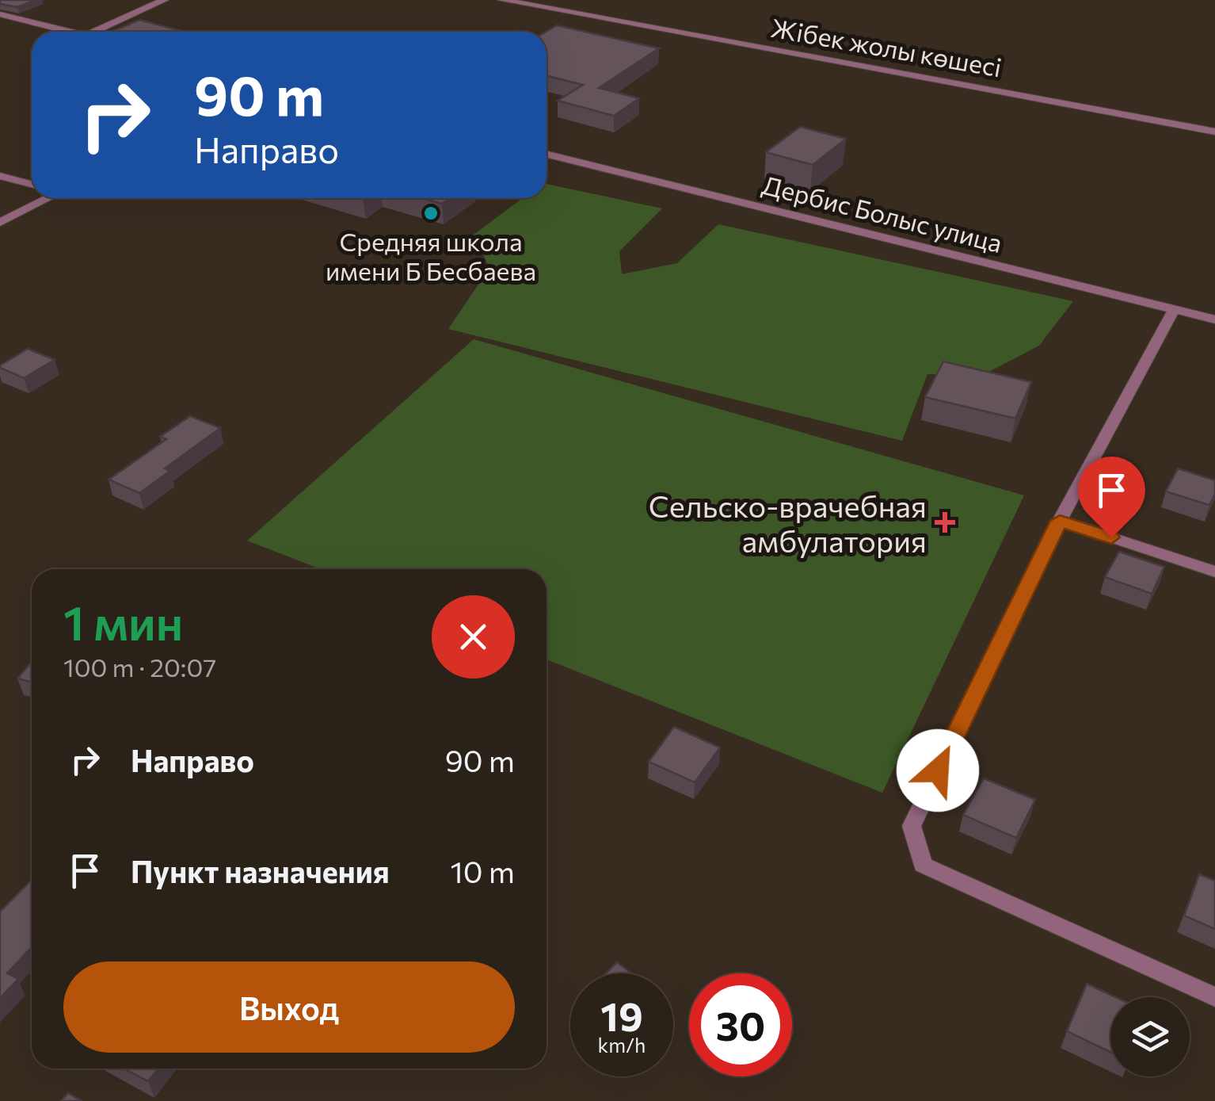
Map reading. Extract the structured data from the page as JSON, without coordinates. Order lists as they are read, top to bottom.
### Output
{
  "streets": {
    "street": ["Жібек жолы көшесі", "Дербис Болыс улица"]
  },
  "places": {
    "other": ["Средняя школа имени Б Бесбаева"],
    "health": ["Сельско-врачебная амбулатория"]
  },
  "page": {
    "turn": ["90 m", "Направо"],
    "heading": ["1 мин", "100 m · 20:07"],
    "list": [
      {
        "name": "Направо",
        "value": "90 m"
      },
      {
        "name": "Пункт назначения",
        "value": "10 m"
      }
    ],
    "buttons": "Выход",
    "speed": "19 km/h",
    "limit": "30"
  }
}
